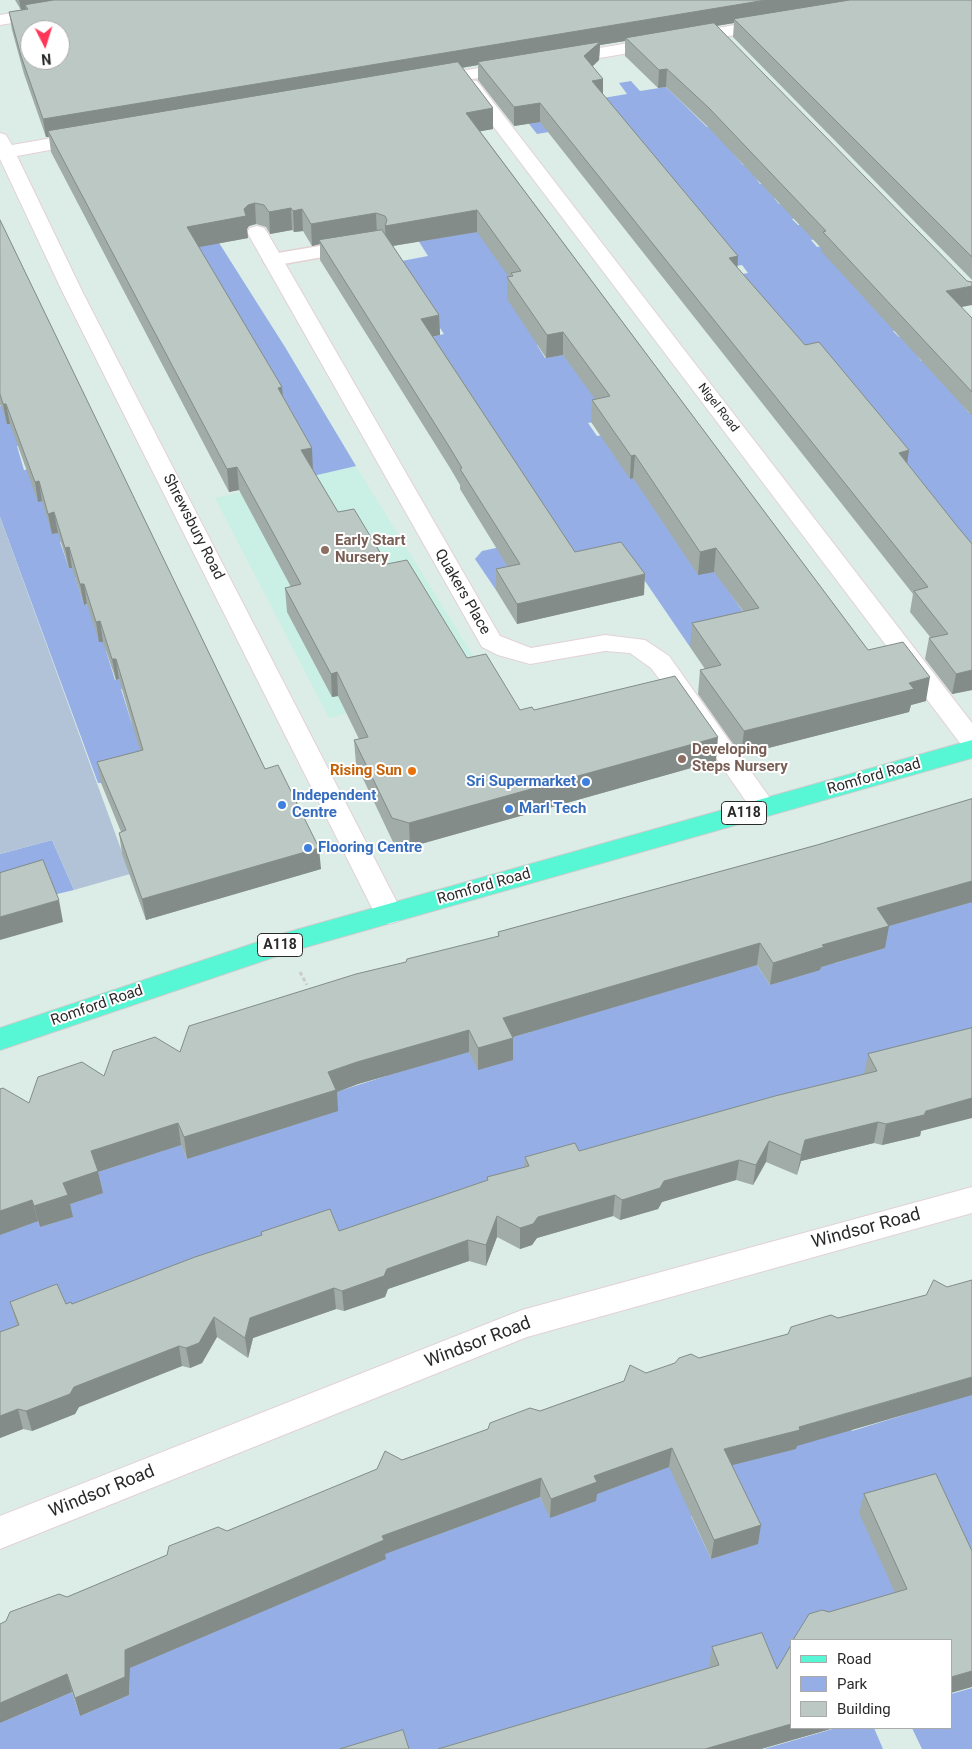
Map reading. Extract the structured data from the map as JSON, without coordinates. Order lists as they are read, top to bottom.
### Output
{
  "streets": {
    "main road": ["Romford Road", "A118"],
    "street": [
      "Nigel Road",
      "Shrewsbury Road",
      "Quakers Place",
      "Windsor Road"
    ]
  },
  "crossings": [
    ["Shrewsbury Road", "Romford Road"],
    ["Quakers Place", "Romford Road"]
  ],
  "places": [
    "Early Start Nursery",
    "Developing Steps Nursery",
    "Rising Sun",
    "Sri Supermarket",
    "Independent Centre",
    "Marl Tech",
    "Flooring Centre"
  ],
  "legend": ["Road", "Park", "Building"],
  "north": "bottom"
}
